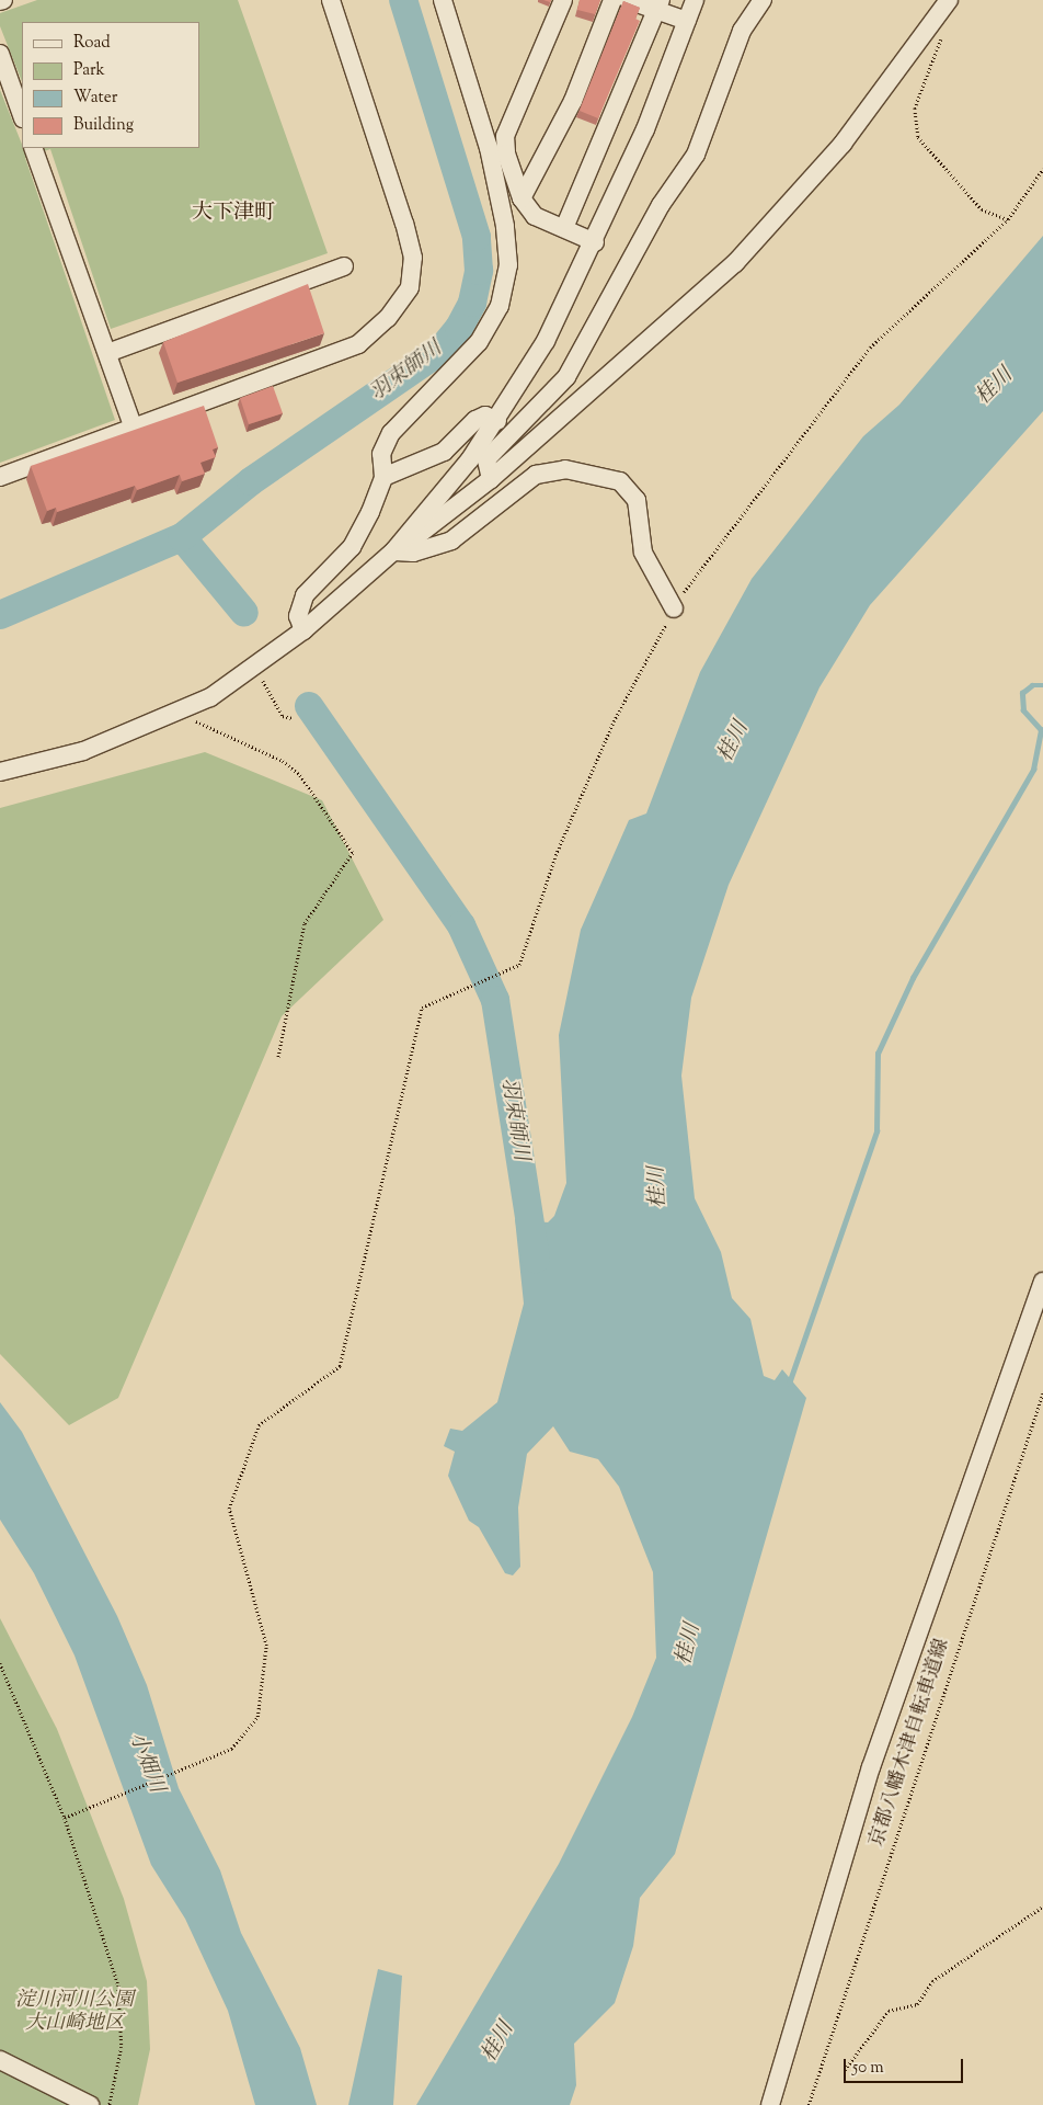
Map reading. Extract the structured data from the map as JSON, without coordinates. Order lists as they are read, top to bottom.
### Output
{
  "streets": {
    "path": ["京都八幡木津自転車道線"]
  },
  "districts": ["大下津町"],
  "water": ["羽束師川", "桂川", "小畑川"],
  "parks": ["淀川河川公園 大山崎地区"],
  "legend": [
    "Road",
    "Park",
    "Water",
    "Building"
  ],
  "scale_bar": "50 m"
}
